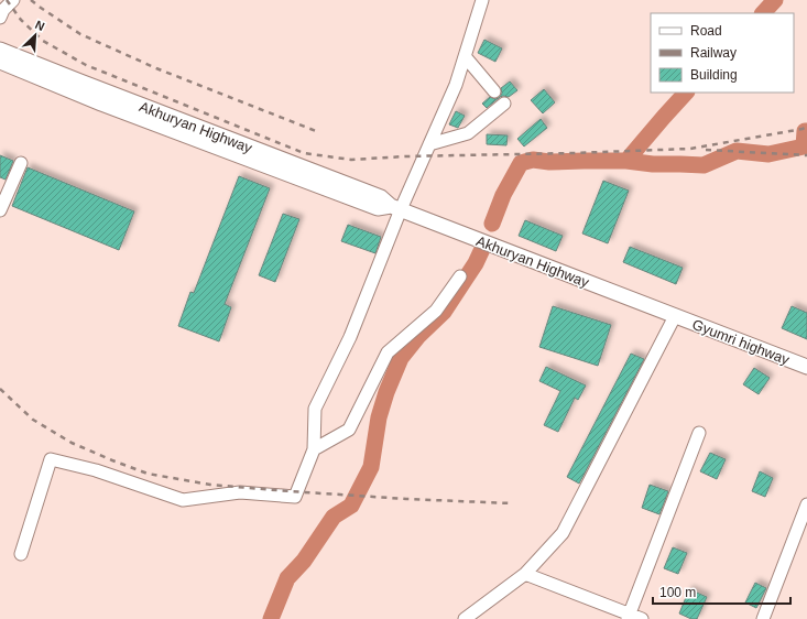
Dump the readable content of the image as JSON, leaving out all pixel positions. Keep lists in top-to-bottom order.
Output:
{
  "streets": {
    "main road": ["Akhuryan Highway", "Gyumri highway"]
  },
  "crossings": [
    ["Akhuryan Highway", "Gyumri highway"]
  ],
  "legend": ["Road", "Railway", "Building"],
  "scale_bar": "100 m",
  "north": "top right"
}
